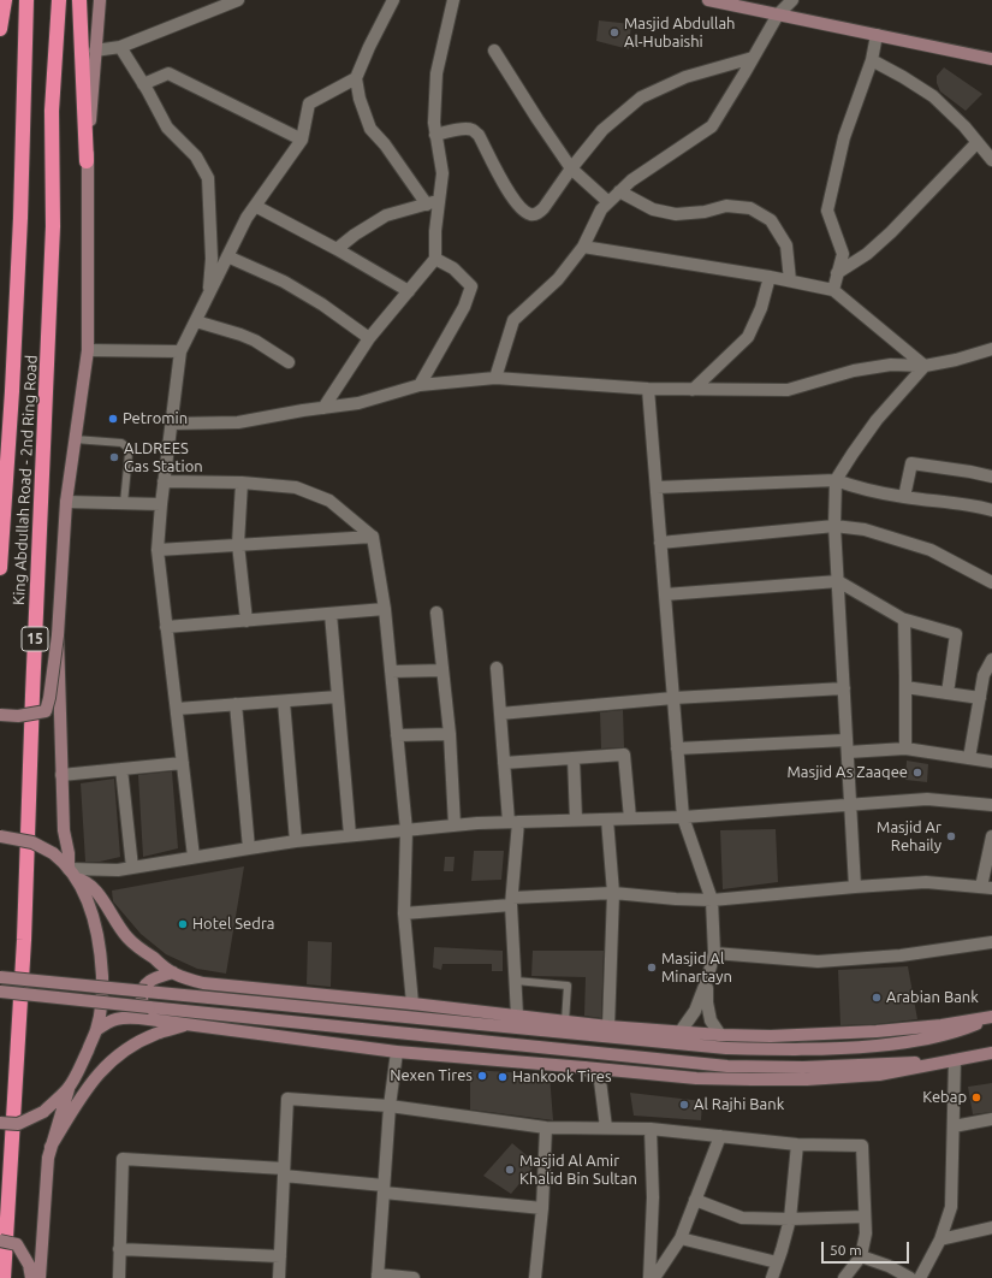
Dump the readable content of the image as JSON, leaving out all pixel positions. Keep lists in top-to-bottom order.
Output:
{
  "streets": {
    "highway": ["King Abdullah Road - 2nd Ring Road", "15"]
  },
  "places": [
    "Masjid Abdullah Al-Hubaishi",
    "Petromin",
    "ALDREES Gas Station",
    "Masjid As Zaaqee",
    "Masjid Ar Rehaily",
    "Hotel Sedra",
    "Masjid Al Minartayn",
    "Arabian Bank",
    "Nexen Tires",
    "Hankook Tires",
    "Kebap",
    "Al Rajhi Bank",
    "Masjid Al Amir Khalid Bin Sultan"
  ],
  "scale_bar": "50 m"
}
